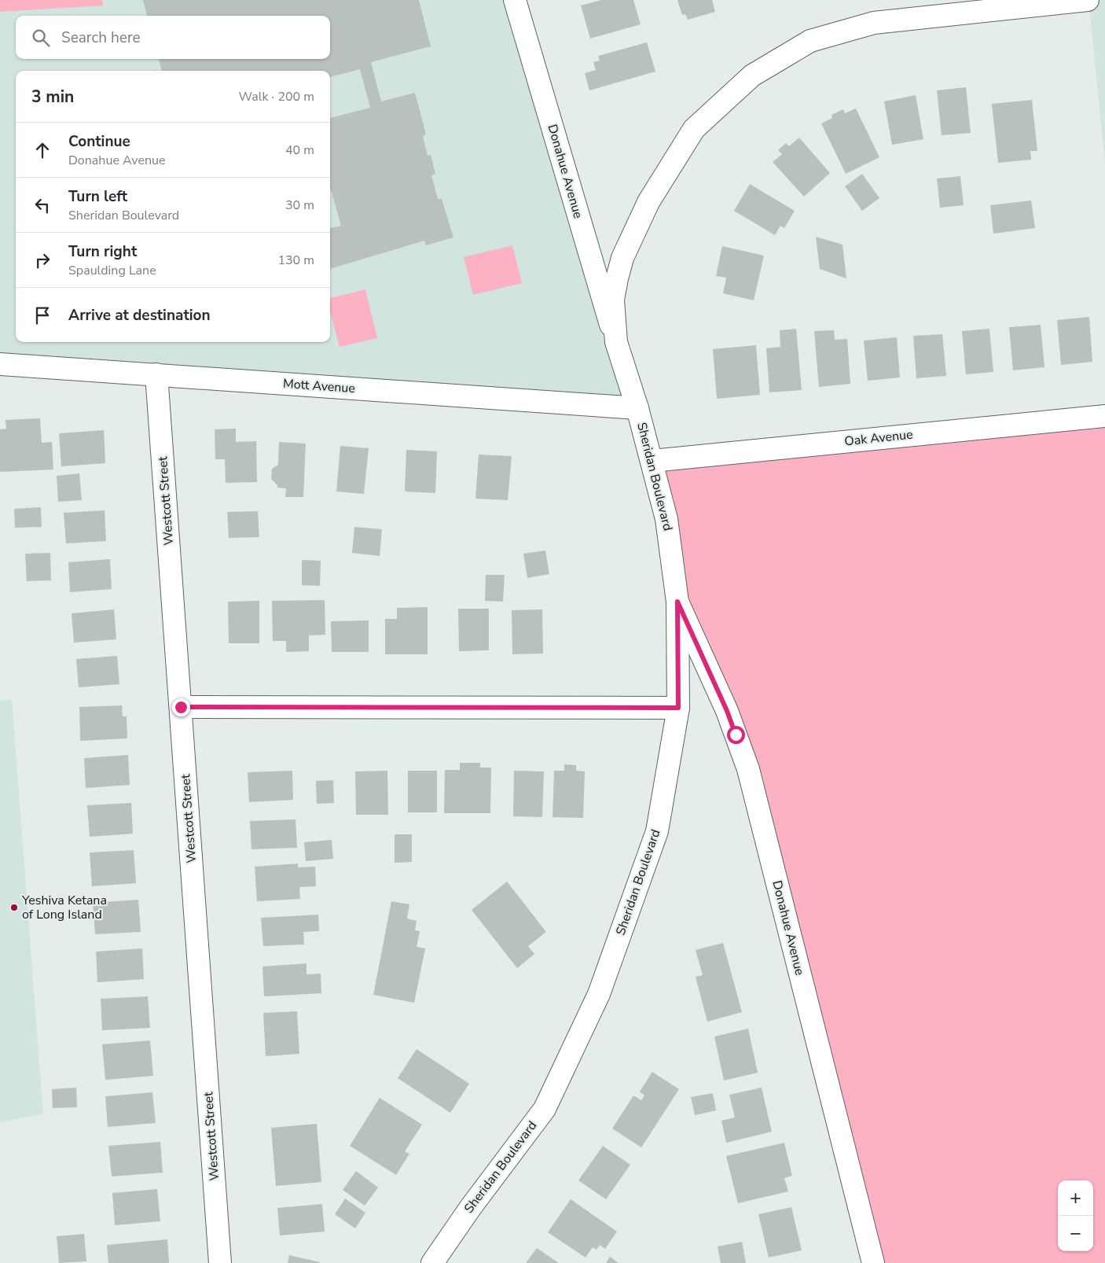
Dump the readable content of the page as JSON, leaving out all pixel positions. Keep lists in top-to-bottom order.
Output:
{
  "streets": {
    "street": [
      "Donahue Avenue",
      "Mott Avenue",
      "Oak Avenue",
      "Sheridan Boulevard",
      "Westcott Street"
    ]
  },
  "crossings": [
    ["Donahue Avenue", "Sheridan Boulevard"],
    ["Mott Avenue", "Sheridan Boulevard"],
    ["Mott Avenue", "Westcott Street"],
    ["Oak Avenue", "Sheridan Boulevard"]
  ],
  "places": ["Yeshiva Ketana of Long Island"],
  "page": {
    "search": "Search here",
    "heading": ["3 min", "Walk · 200 m"],
    "list": [
      ["Continue", "Donahue Avenue", "40 m"],
      ["Turn left", "Sheridan Boulevard", "30 m"],
      ["Turn right", "Spaulding Lane", "130 m"],
      "Arrive at destination"
    ],
    "map_buttons": ["+", "−"]
  }
}
